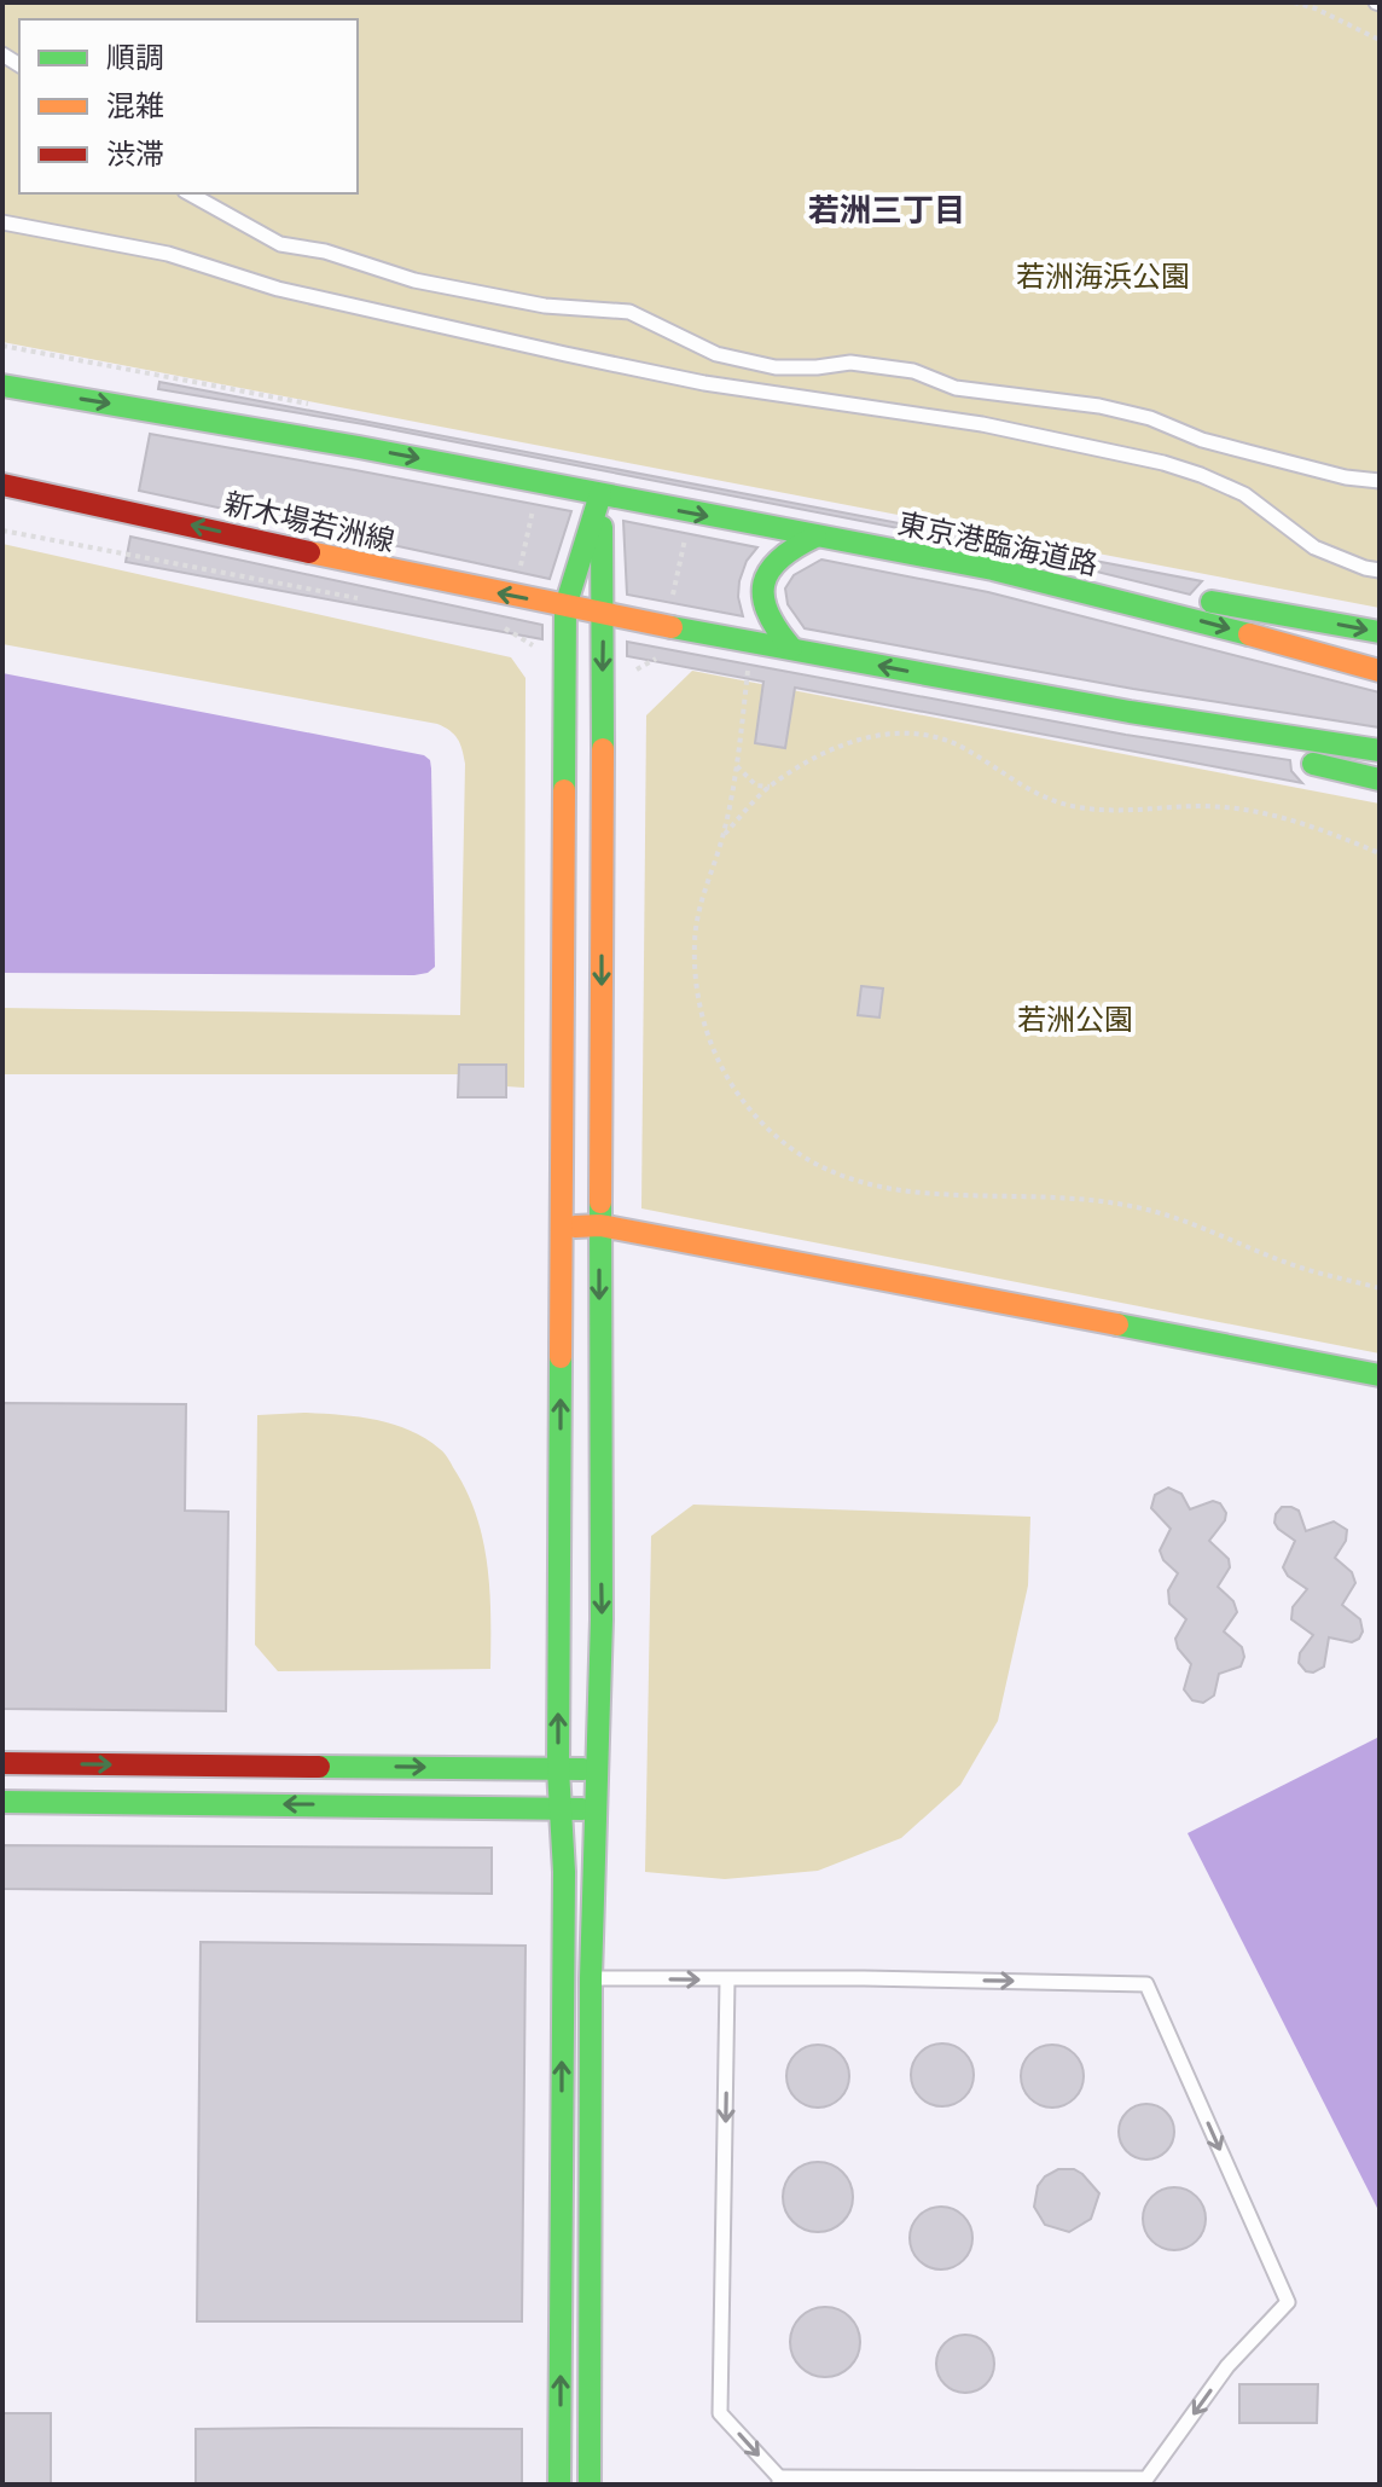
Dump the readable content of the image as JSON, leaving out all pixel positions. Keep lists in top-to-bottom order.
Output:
{
  "streets": {
    "street": ["新木場若洲線", "東京港臨海道路"]
  },
  "districts": ["若洲三丁目"],
  "parks": ["若洲海浜公園", "若洲公園"],
  "legend": ["順調", "混雑", "渋滞"]
}
